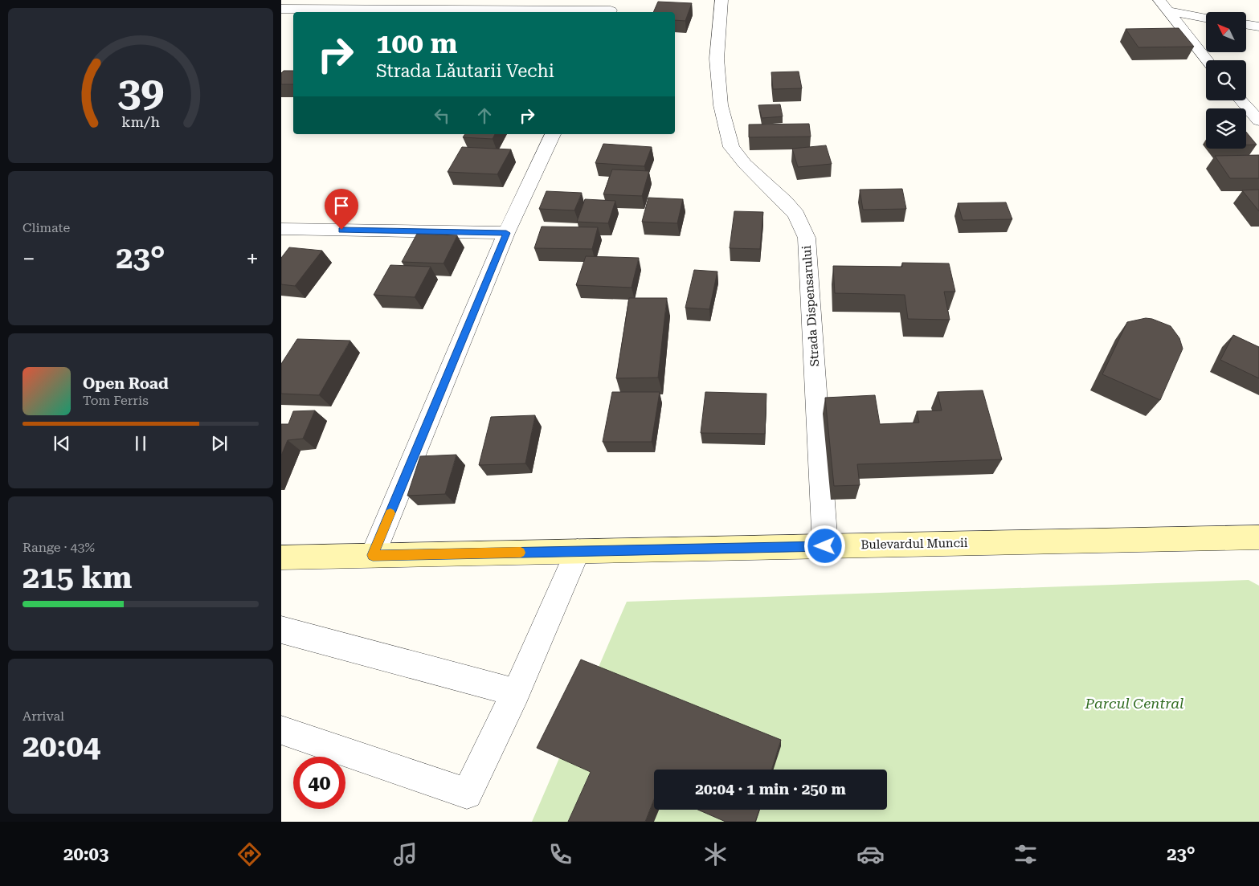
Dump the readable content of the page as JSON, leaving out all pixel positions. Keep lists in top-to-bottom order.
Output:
{
  "streets": {
    "street": ["Strada Dispensarului", "Bulevardul Muncii"]
  },
  "crossings": [
    ["Strada Dispensarului", "Bulevardul Muncii"]
  ],
  "parks": ["Parcul Central"],
  "north": "top left",
  "page": {
    "turn": ["100 m", "Strada Lăutarii Vechi"],
    "tile": [
      "Climate",
      ["Range · 43%", "215 km"],
      ["Arrival", "20:04"]
    ],
    "heat": ["−", "23°", "+"],
    "song": ["Open Road", "Tom Ferris"],
    "limit": "40",
    "trip": "20:04 · 1 min · 250 m",
    "tabs": ["20:03", "23°"],
    "gauge": ["39", "km/h"]
  }
}
